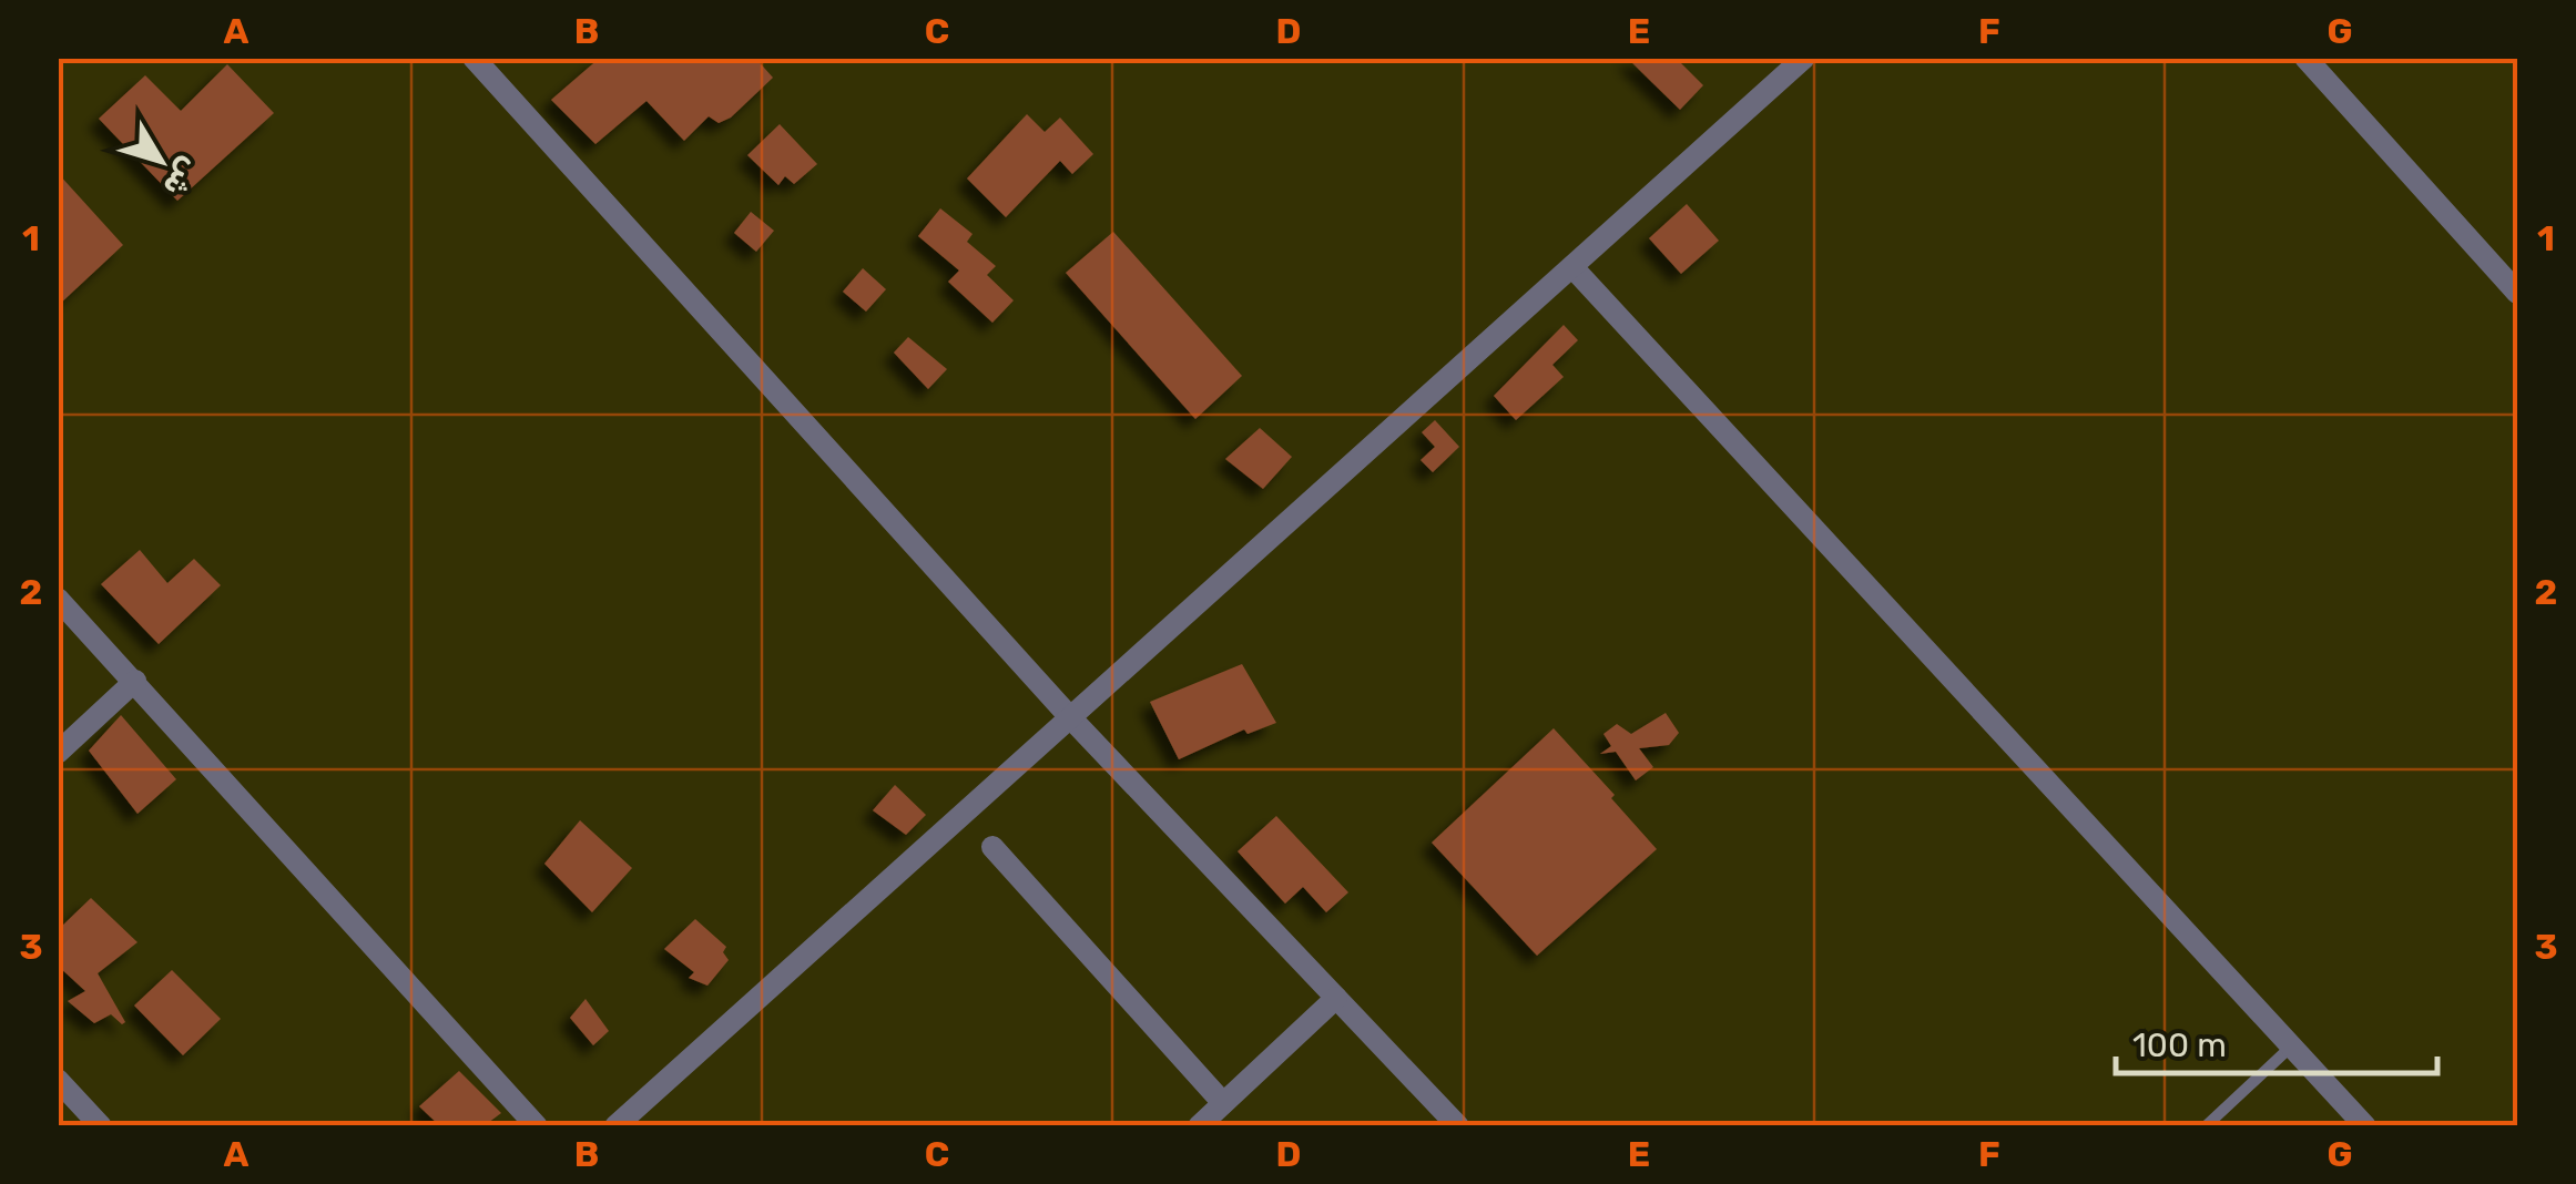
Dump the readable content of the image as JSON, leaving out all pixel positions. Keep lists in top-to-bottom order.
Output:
{
  "scale_bar": "100 m",
  "north": "bottom right",
  "grid": {
    "columns": [
      "A",
      "B",
      "C",
      "D",
      "E",
      "F",
      "G"
    ],
    "rows": ["1", "2", "3"]
  }
}
